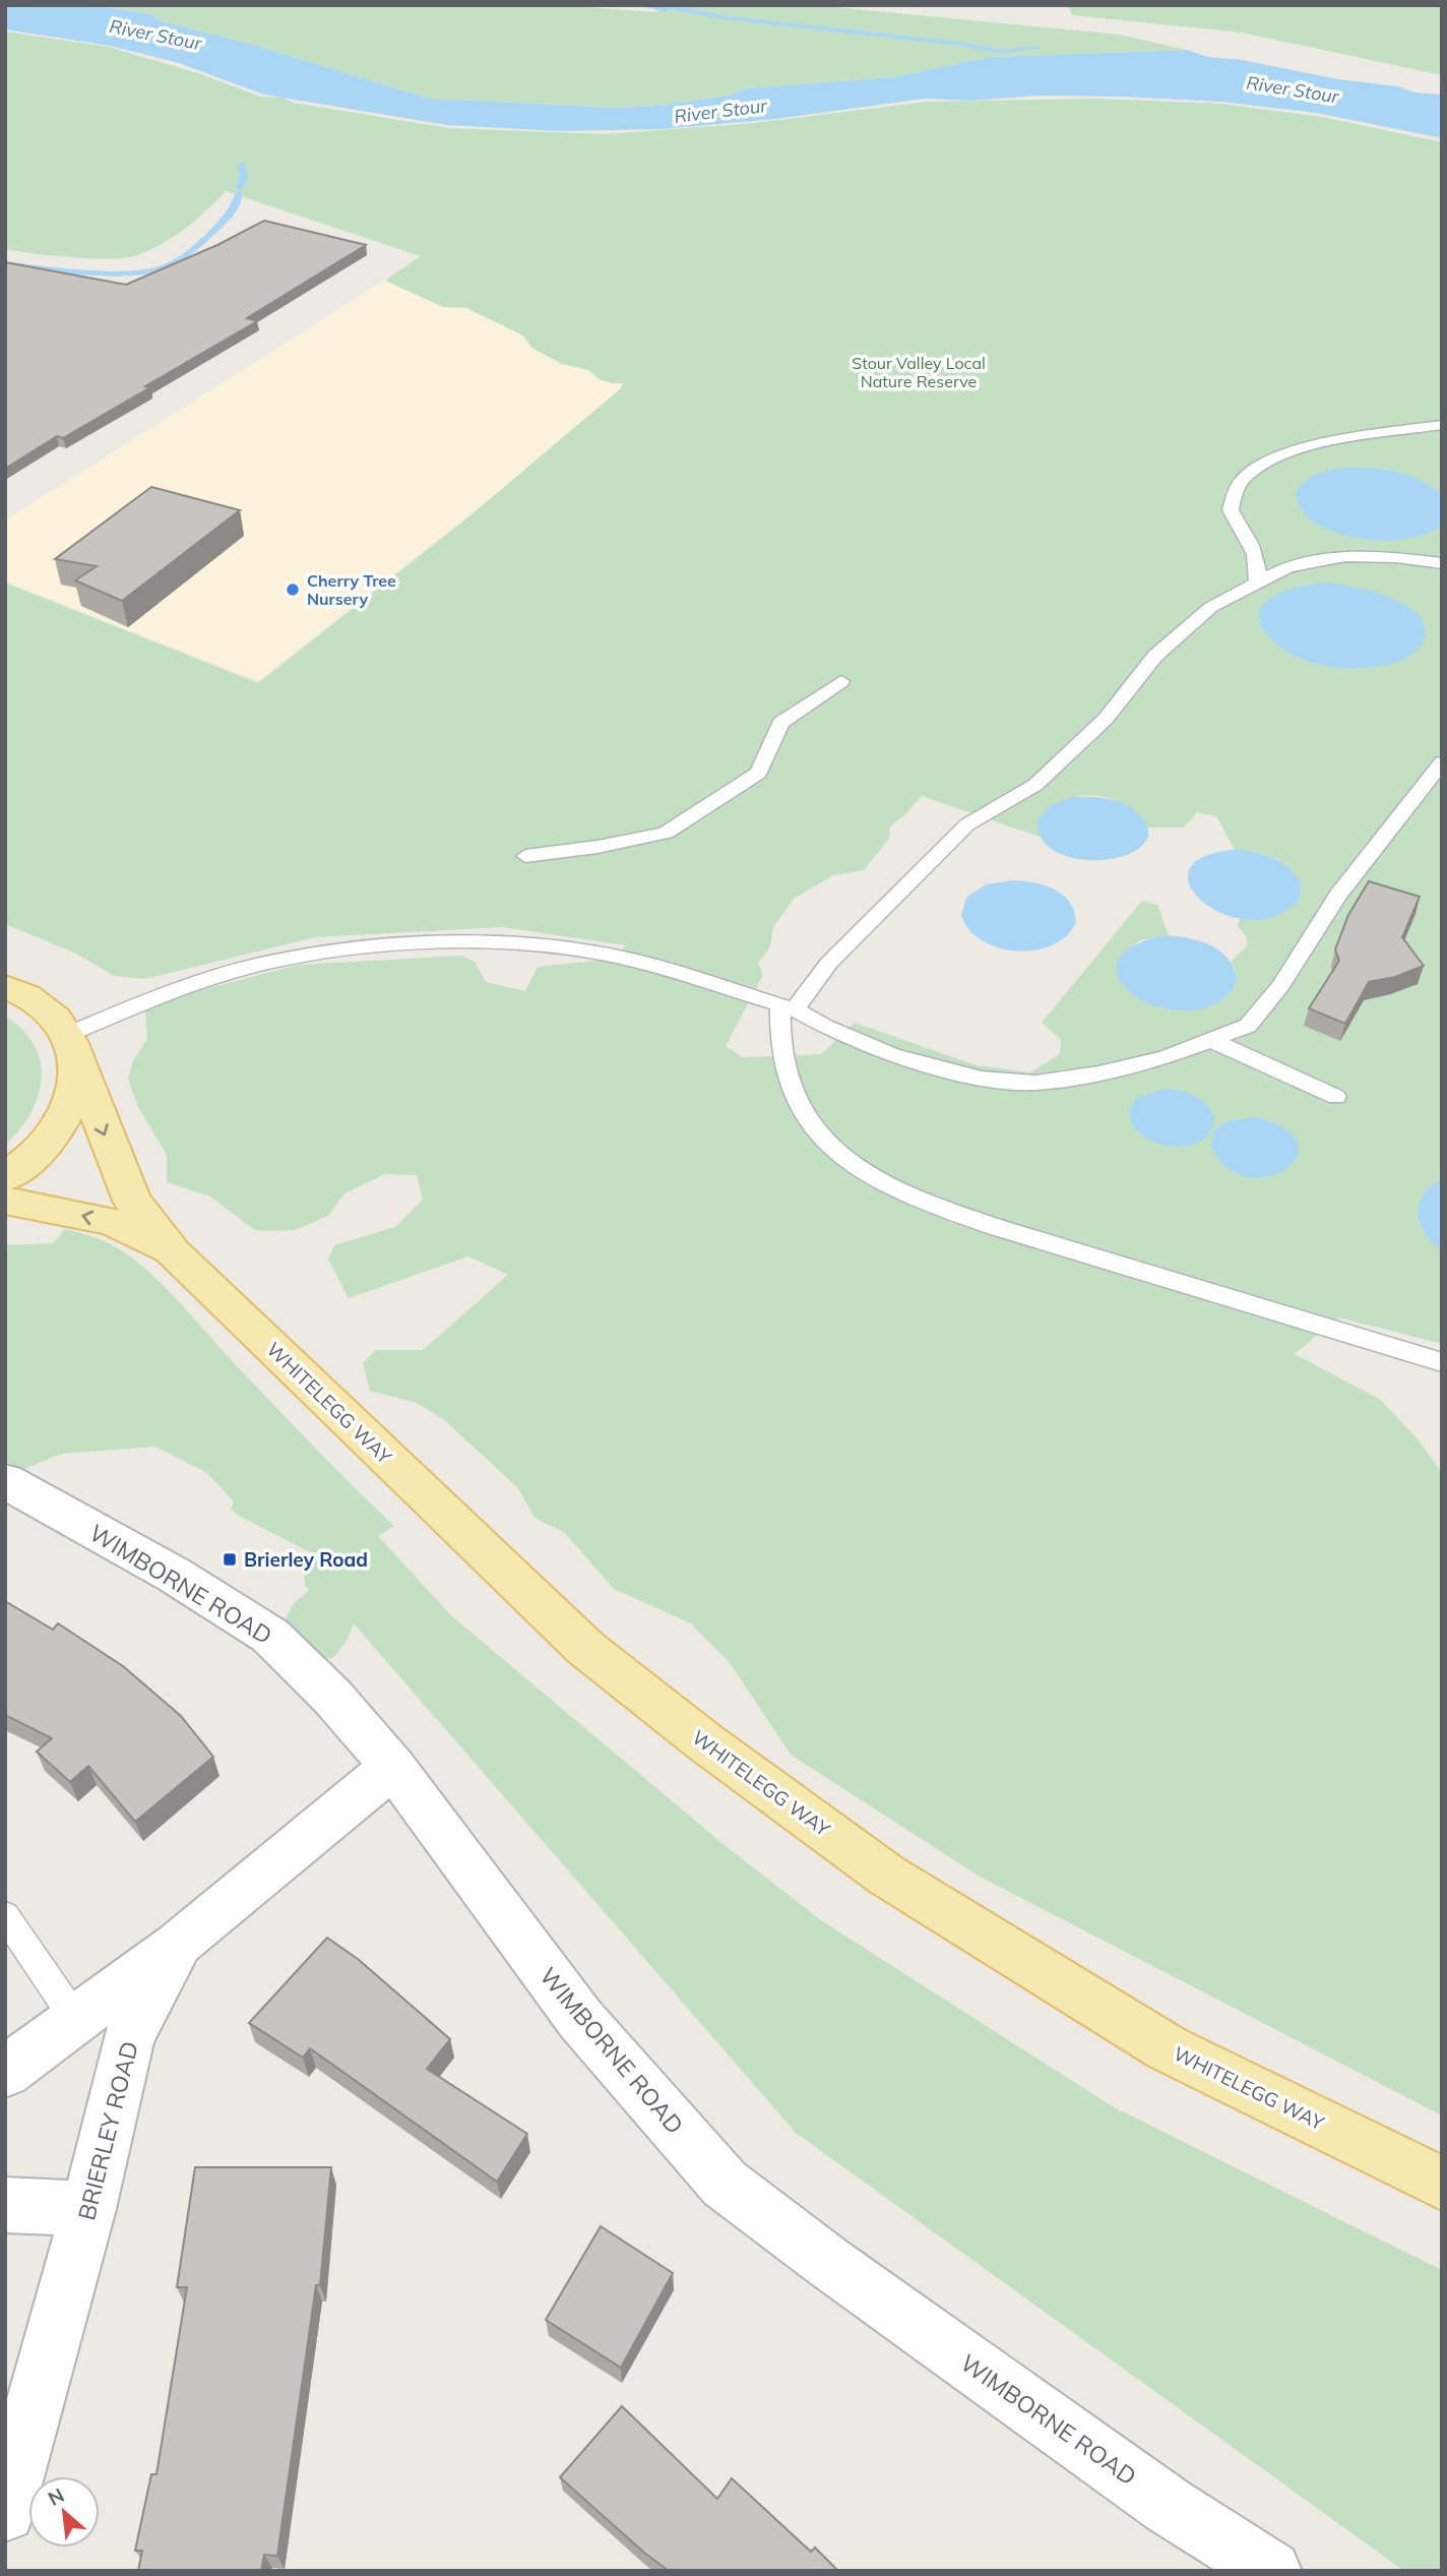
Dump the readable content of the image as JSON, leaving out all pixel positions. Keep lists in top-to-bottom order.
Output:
{
  "streets": {
    "main road": ["WHITELEGG WAY"],
    "street": ["WIMBORNE ROAD", "BRIERLEY ROAD"]
  },
  "crossings": [
    ["WIMBORNE ROAD", "BRIERLEY ROAD"]
  ],
  "water": ["River Stour"],
  "parks": ["Stour Valley Local Nature Reserve"],
  "places": {
    "other": ["Cherry Tree Nursery"],
    "transit": ["Brierley Road"]
  },
  "north": "top left"
}
